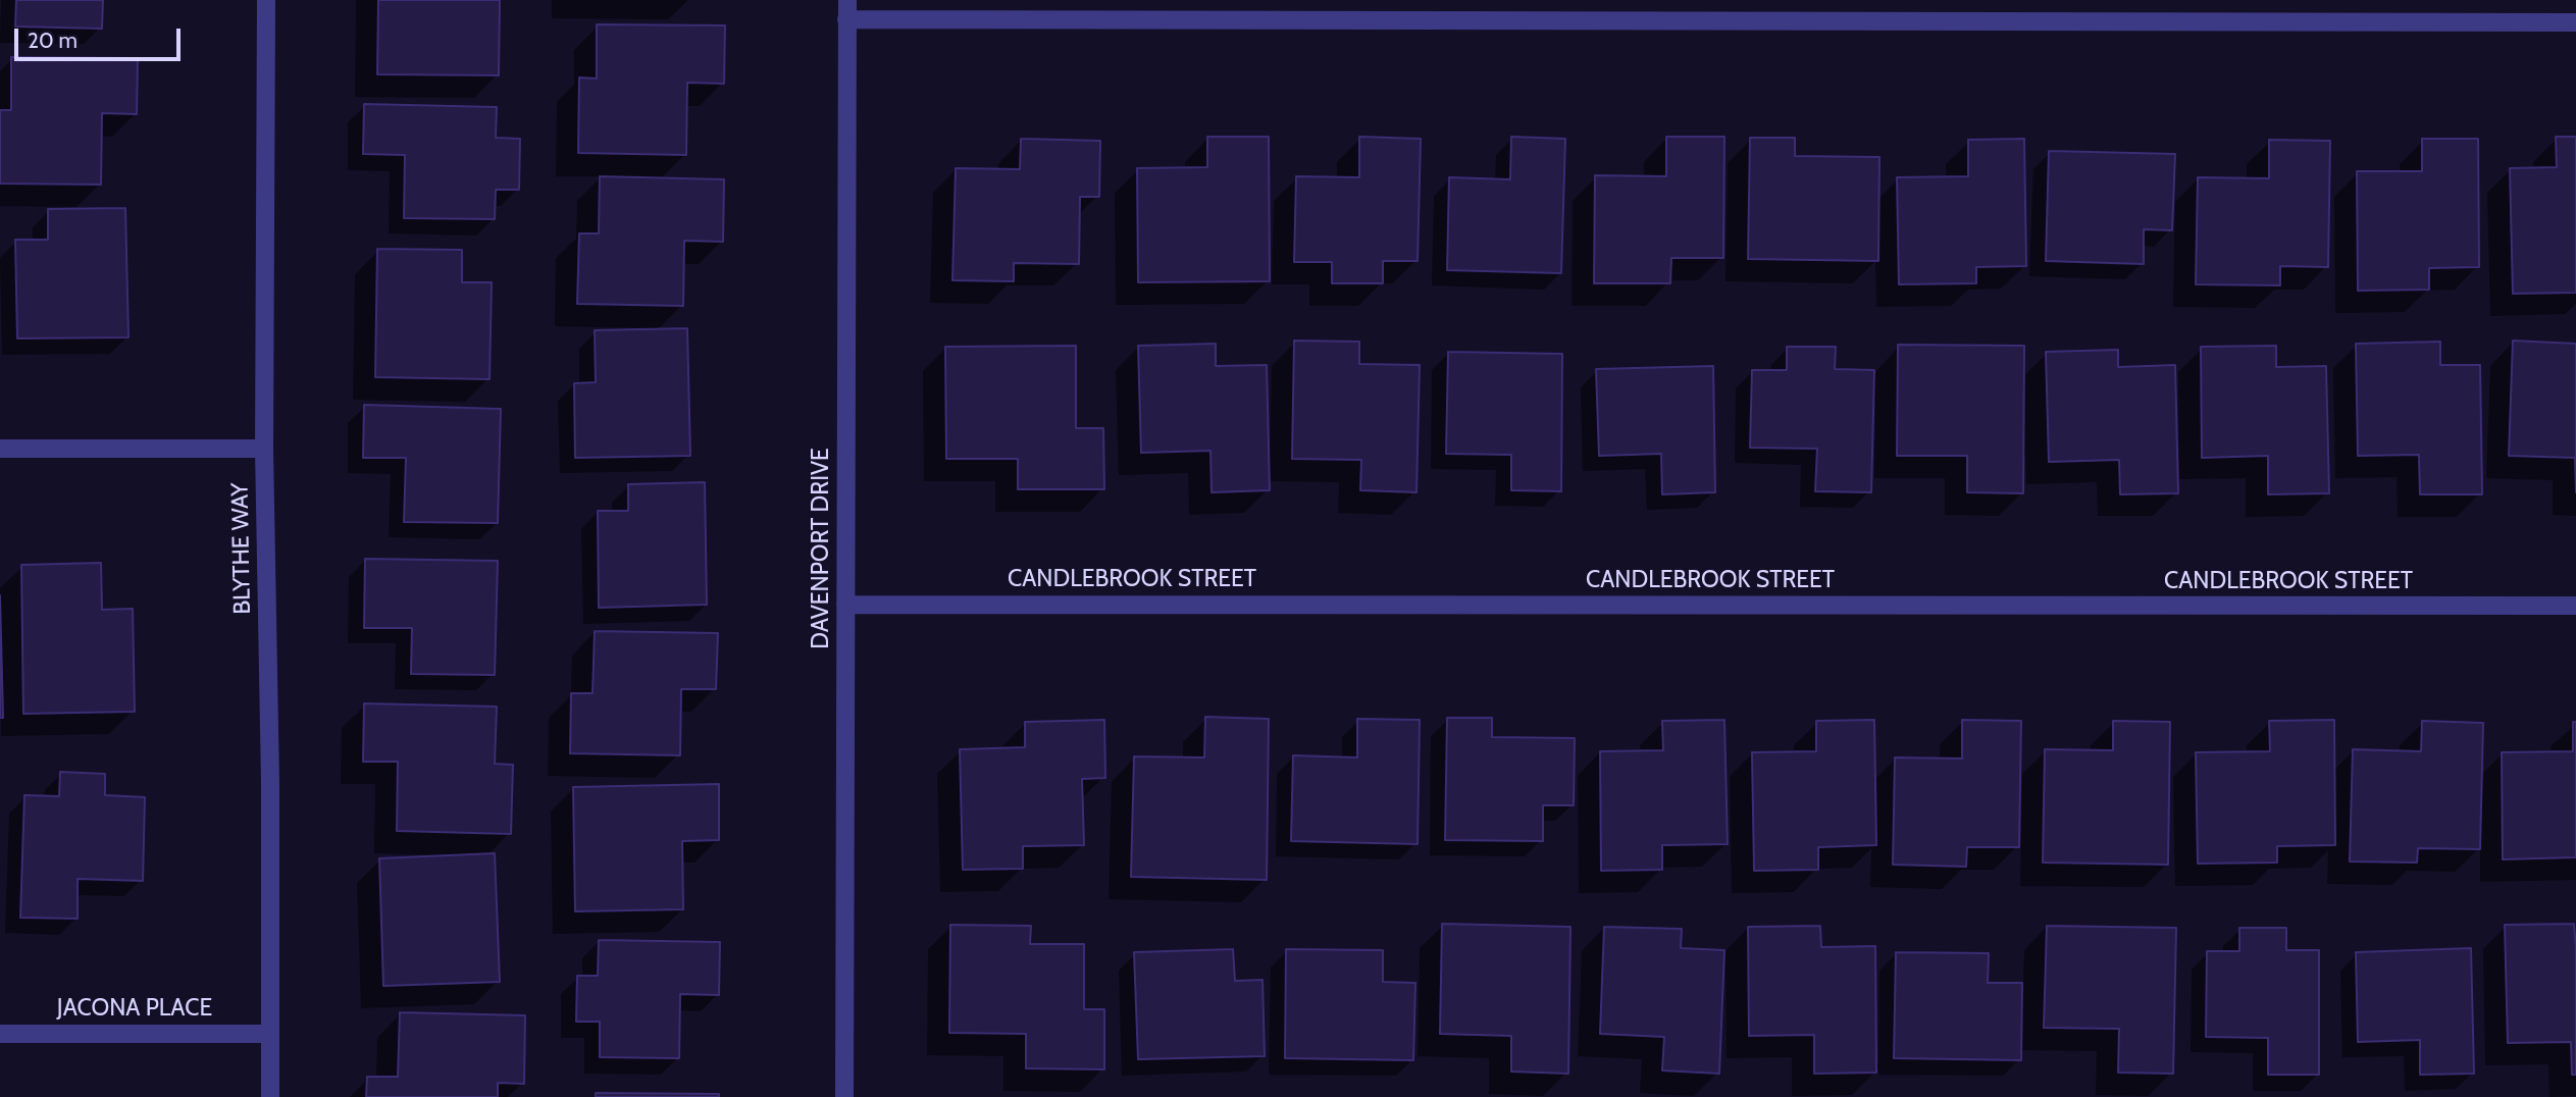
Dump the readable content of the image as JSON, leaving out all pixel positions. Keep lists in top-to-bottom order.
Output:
{
  "streets": {
    "street": [
      "BLYTHE WAY",
      "DAVENPORT DRIVE",
      "CANDLEBROOK STREET",
      "JACONA PLACE"
    ]
  },
  "crossings": [
    ["BLYTHE WAY", "JACONA PLACE"],
    ["DAVENPORT DRIVE", "CANDLEBROOK STREET"]
  ],
  "scale_bar": "20 m"
}
